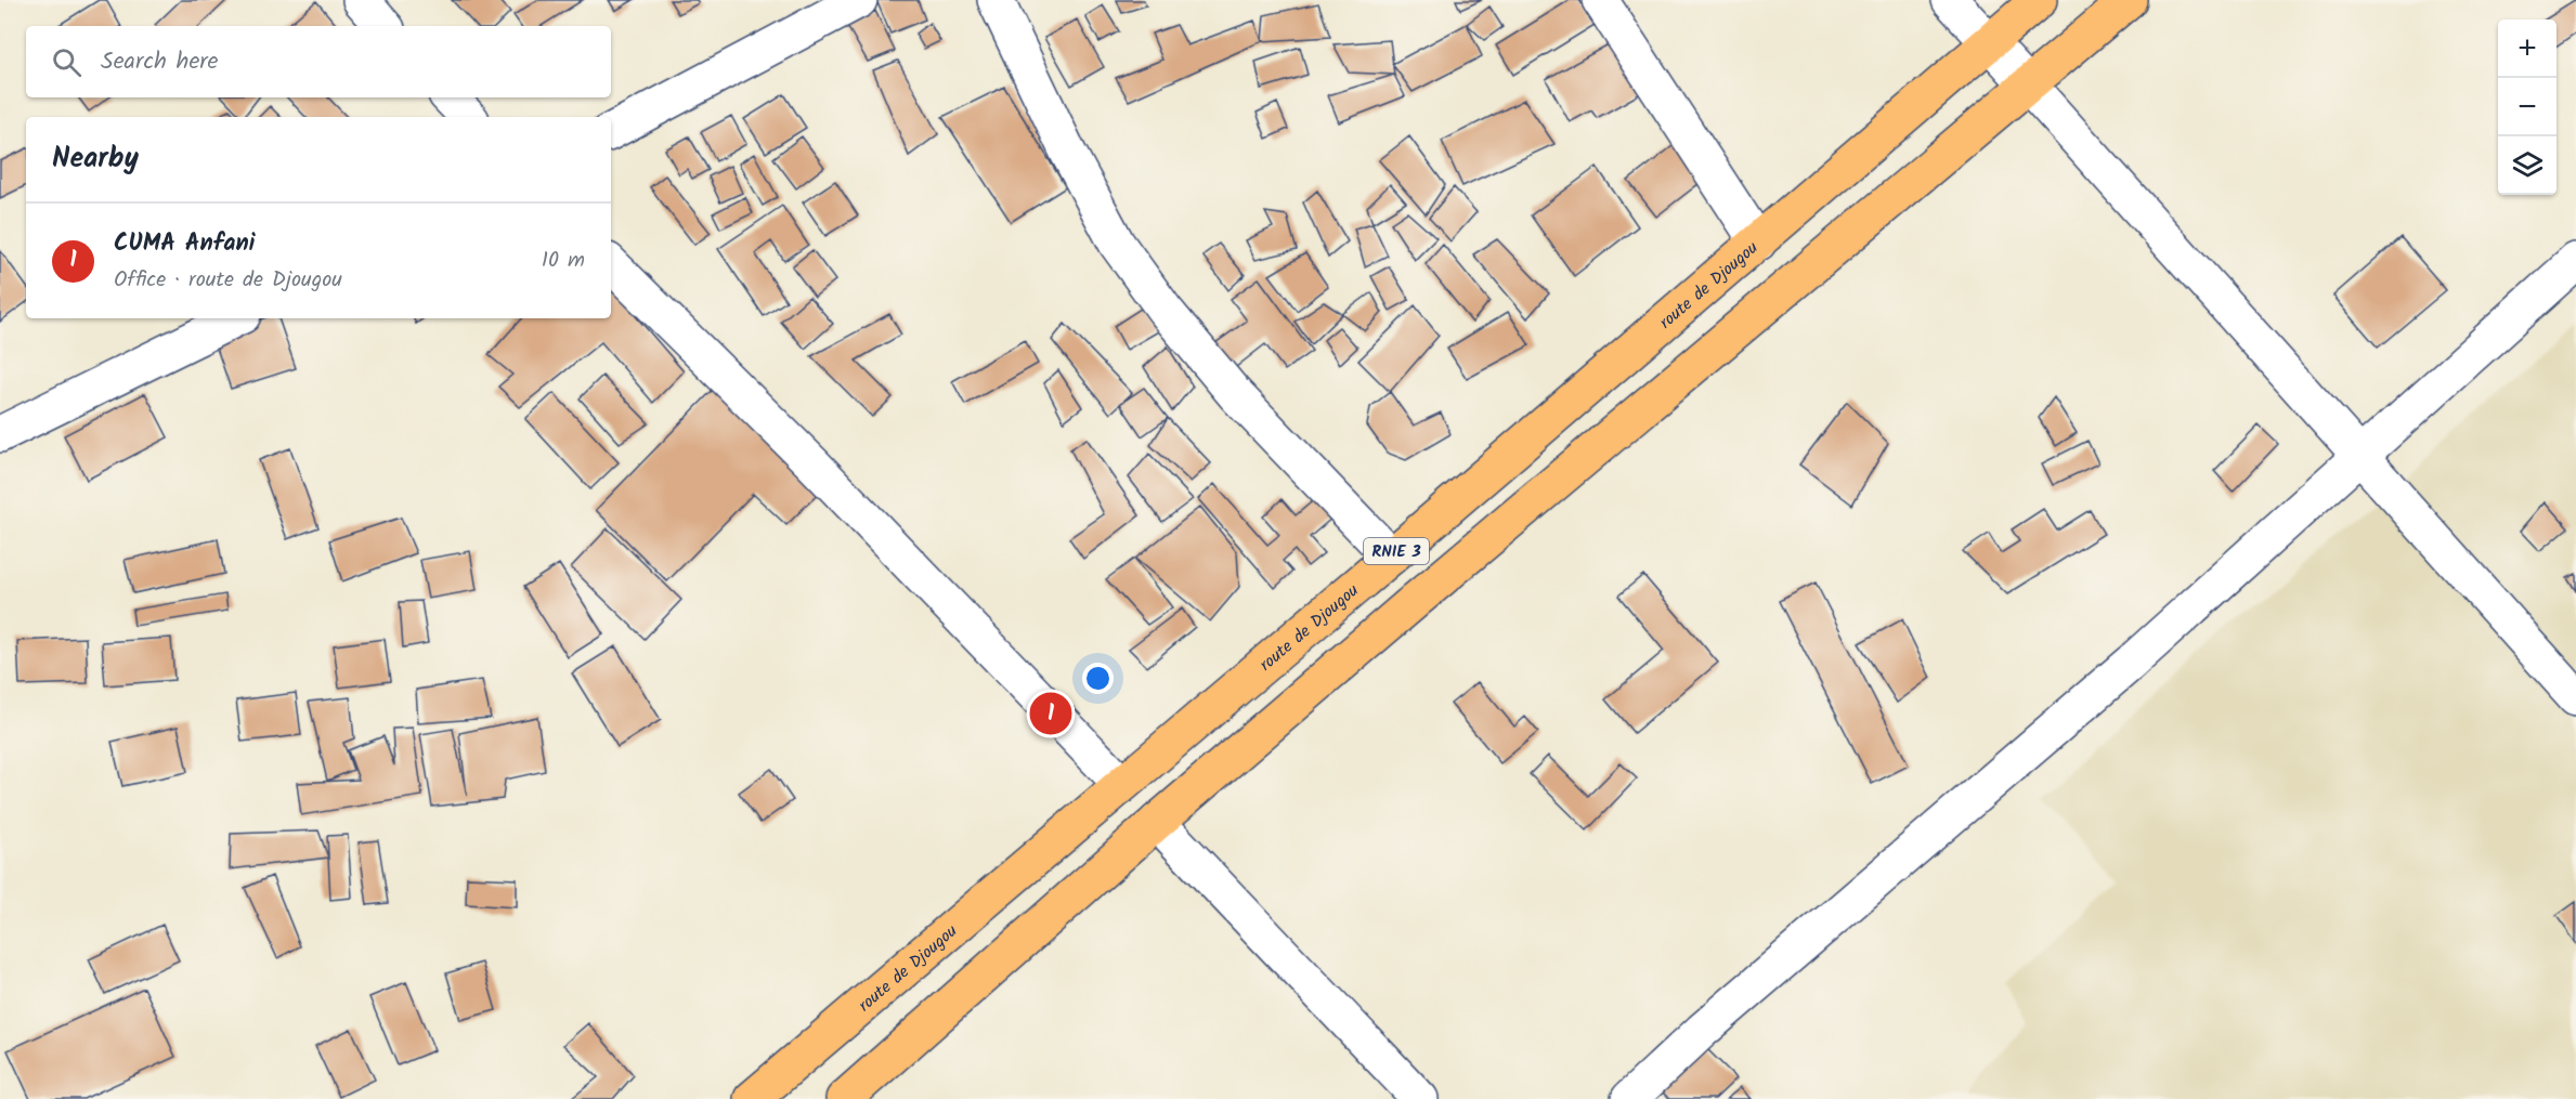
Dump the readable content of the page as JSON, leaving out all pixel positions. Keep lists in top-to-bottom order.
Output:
{
  "streets": {
    "highway": ["route de Djougou", "RNIE 3"]
  },
  "page": {
    "map_buttons": ["+", "−"],
    "search": "Search here",
    "heading": "Nearby",
    "list": [
      {
        "mark": "1",
        "name": "CUMA Anfani",
        "note": "Office · route de Djougou",
        "value": "10 m"
      }
    ],
    "pins": "1"
  }
}
